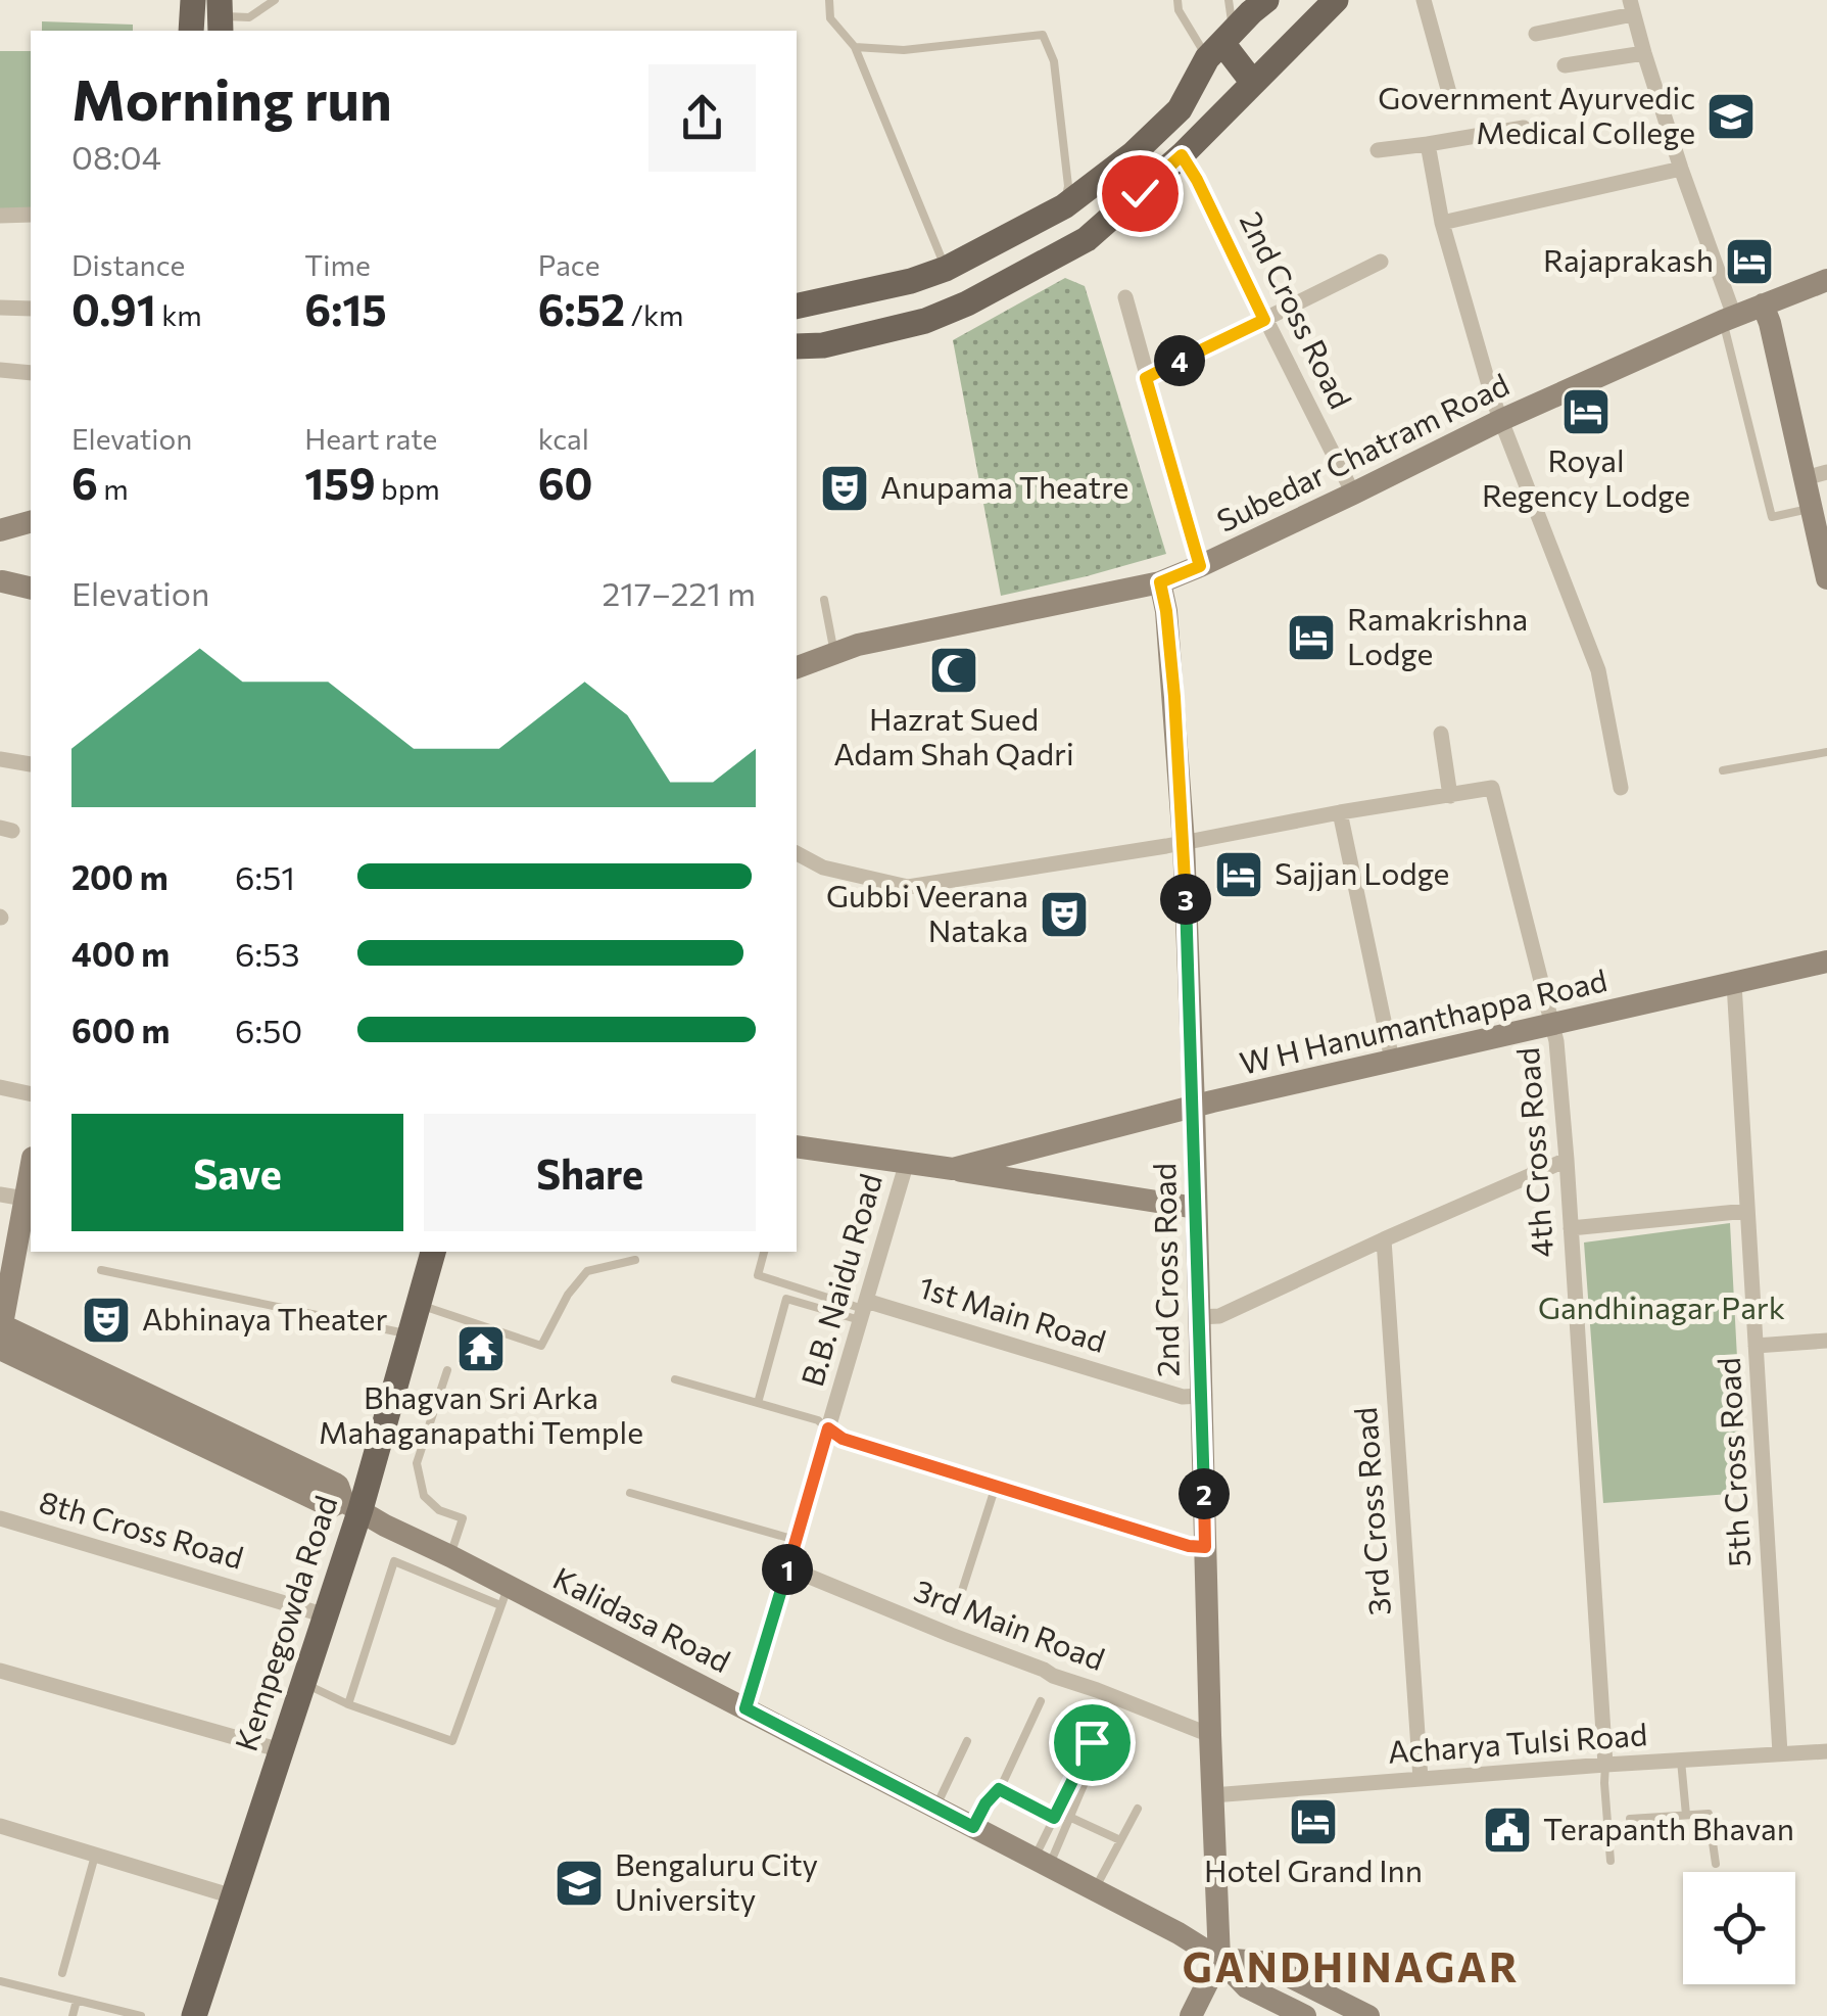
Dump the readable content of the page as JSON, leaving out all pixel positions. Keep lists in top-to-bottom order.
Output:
{
  "streets": {
    "main road": ["Kempegowda Road"],
    "street": [
      "2nd Cross Road",
      "Subedar Chatram Road",
      "W H Hanumanthappa Road",
      "4th Cross Road",
      "B.B. Naidu Road",
      "1st Main Road",
      "5th Cross Road",
      "3rd Cross Road",
      "8th Cross Road",
      "Kalidasa Road",
      "3rd Main Road",
      "Acharya Tulsi Road"
    ]
  },
  "crossings": [
    ["2nd Cross Road", "Subedar Chatram Road"],
    ["2nd Cross Road", "W H Hanumanthappa Road"],
    ["2nd Cross Road", "1st Main Road"],
    ["2nd Cross Road", "Kalidasa Road"],
    ["2nd Cross Road", "3rd Main Road"],
    ["2nd Cross Road", "Acharya Tulsi Road"],
    ["W H Hanumanthappa Road", "4th Cross Road"],
    ["W H Hanumanthappa Road", "B.B. Naidu Road"],
    ["W H Hanumanthappa Road", "5th Cross Road"],
    ["4th Cross Road", "Acharya Tulsi Road"],
    ["B.B. Naidu Road", "1st Main Road"],
    ["B.B. Naidu Road", "Kalidasa Road"],
    ["B.B. Naidu Road", "3rd Main Road"],
    ["5th Cross Road", "Acharya Tulsi Road"],
    ["3rd Cross Road", "Acharya Tulsi Road"],
    ["8th Cross Road", "Kempegowda Road"],
    ["Kalidasa Road", "Kempegowda Road"]
  ],
  "districts": ["GANDHINAGAR"],
  "parks": ["Gandhinagar Park"],
  "places": {
    "school or university": ["Government Ayurvedic Medical College", "Bengaluru City University"],
    "hotel": [
      "Rajaprakash",
      "Royal Regency Lodge",
      "Ramakrishna Lodge",
      "Sajjan Lodge",
      "Hotel Grand Inn"
    ],
    "theatre": ["Anupama Theatre", "Gubbi Veerana Nataka", "Abhinaya Theater"],
    "mosque": ["Hazrat Sued Adam Shah Qadri"],
    "temple": ["Bhagvan Sri Arka Mahaganapathi Temple"],
    "public building": ["Terapanth Bhavan"]
  },
  "page": {
    "heading": ["Morning run", "08:04"],
    "stats": [
      ["Distance", "0.91 km"],
      ["Time", "6:15"],
      ["Pace", "6:52 /km"],
      ["Elevation", "6 m"],
      ["Heart rate", "159 bpm"],
      ["kcal", "60"]
    ],
    "pins": [
      "4",
      "3",
      "2",
      "1"
    ],
    "chart": ["Elevation", "217–221 m"],
    "list": [
      {
        "name": "200 m",
        "note": "6:51"
      },
      {
        "name": "400 m",
        "note": "6:53"
      },
      {
        "name": "600 m",
        "note": "6:50"
      }
    ],
    "buttons": ["Save", "Share"]
  }
}
